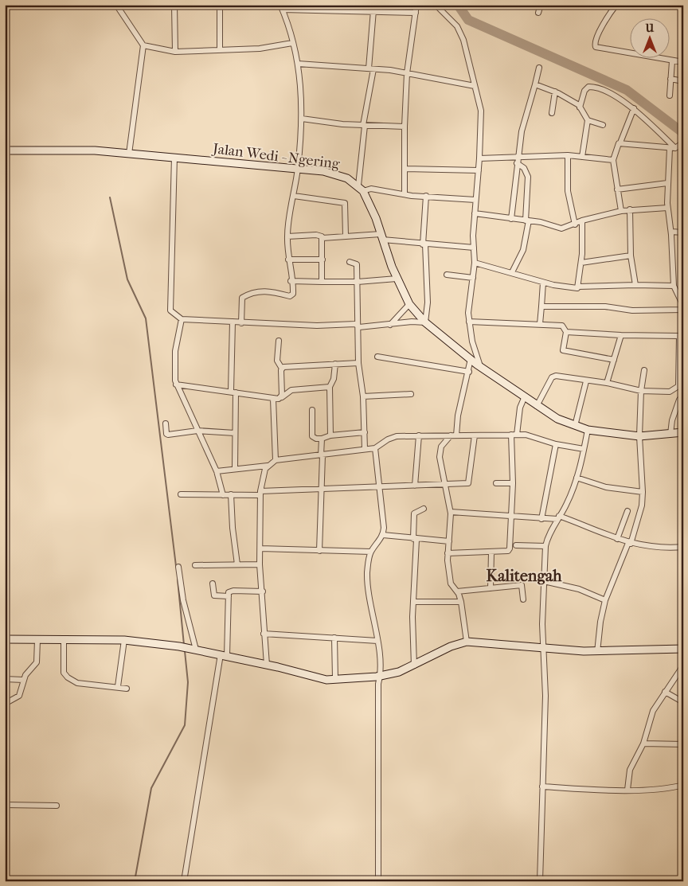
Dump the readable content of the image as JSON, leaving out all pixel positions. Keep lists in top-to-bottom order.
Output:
{
  "streets": {
    "main road": ["Jalan Wedi - Ngering"]
  },
  "districts": ["Kalitengah"],
  "north": "top"
}
